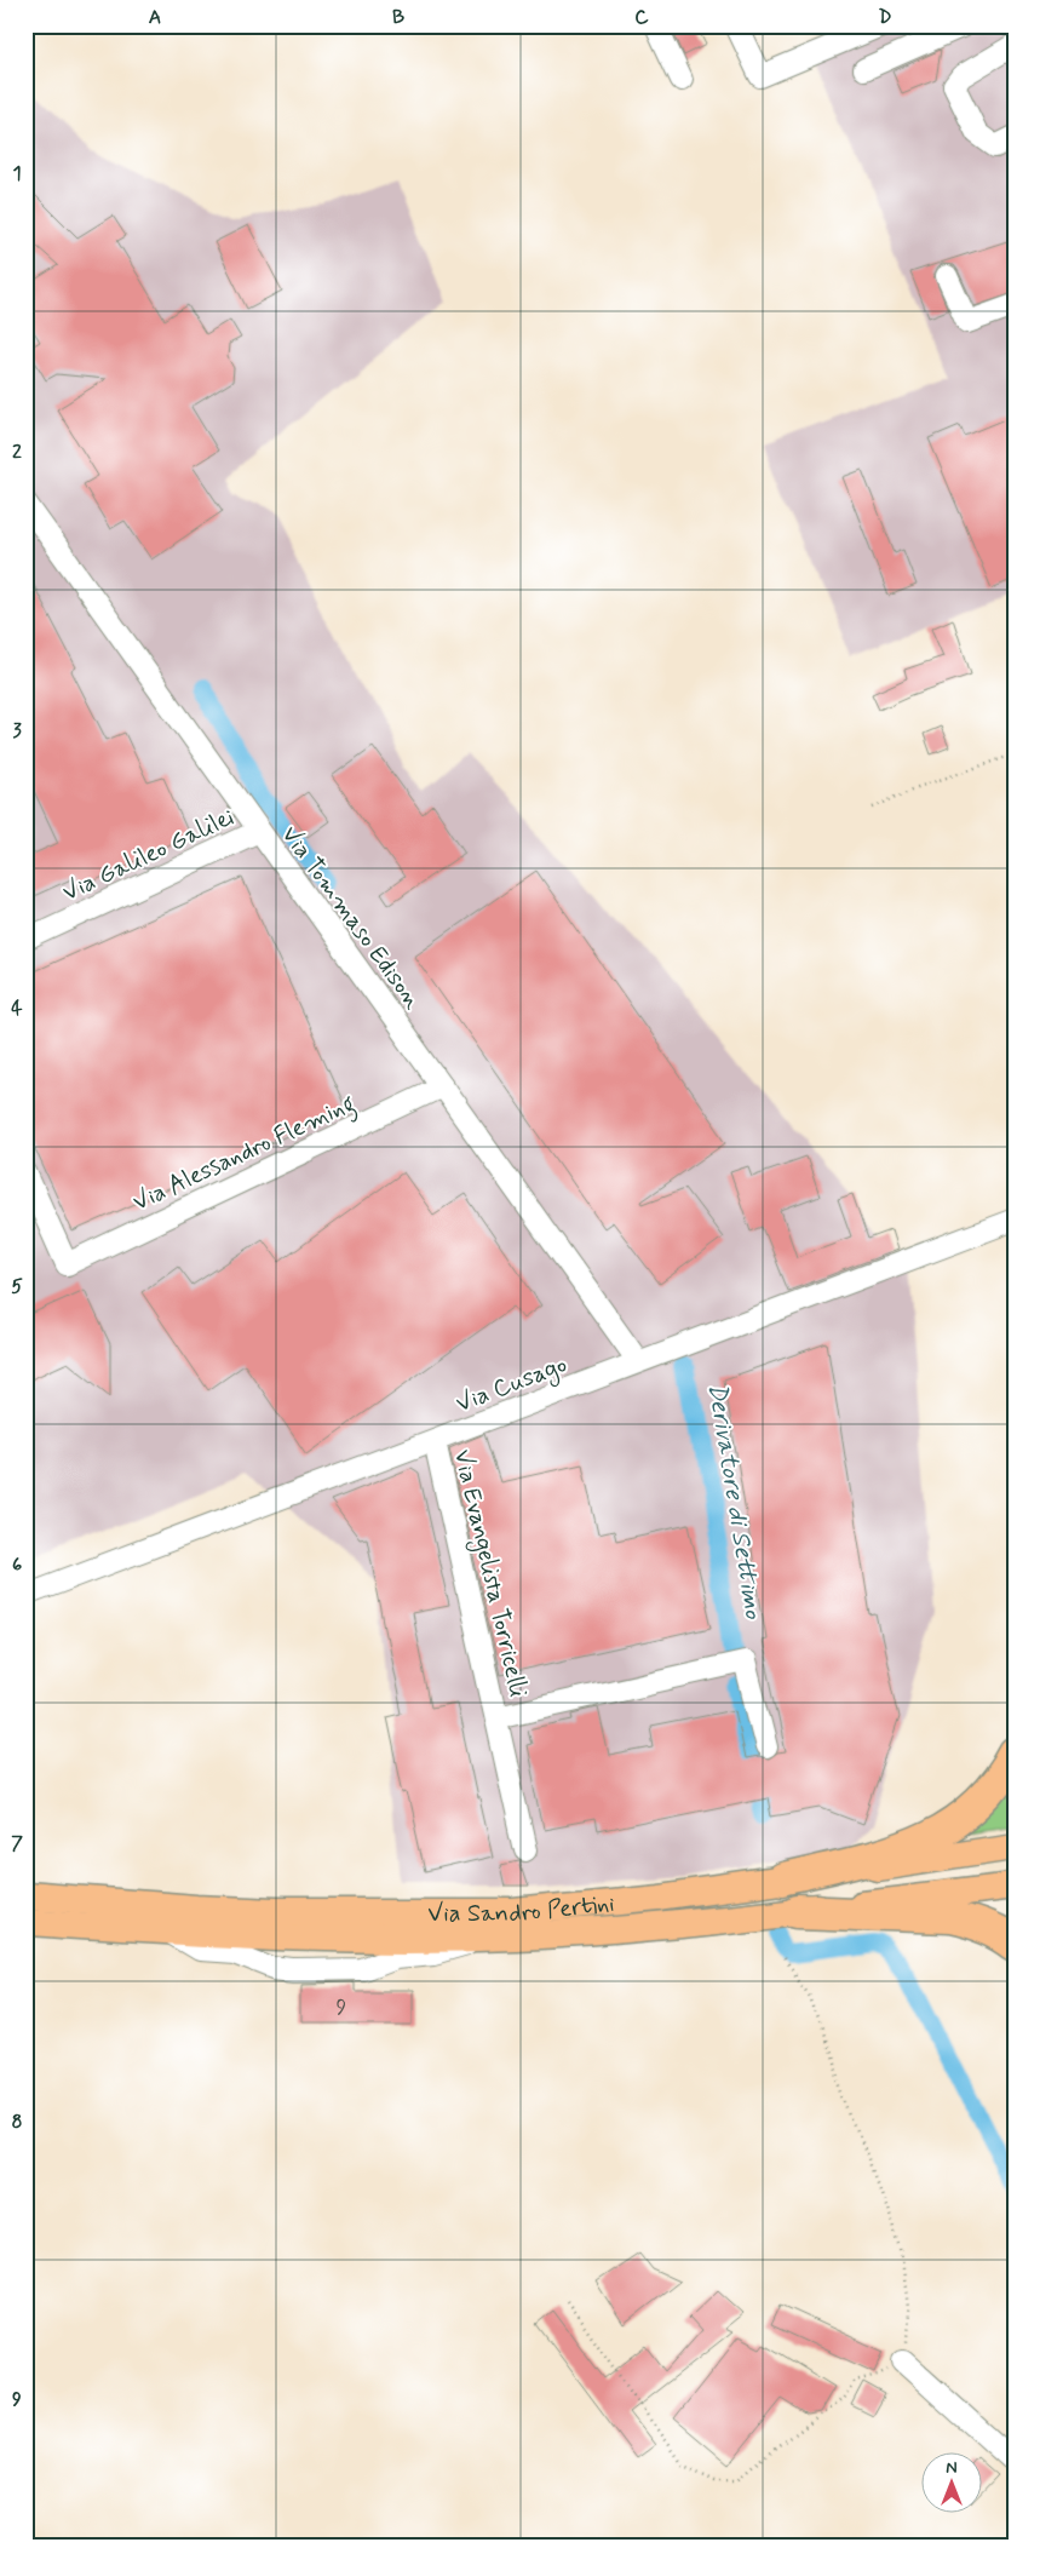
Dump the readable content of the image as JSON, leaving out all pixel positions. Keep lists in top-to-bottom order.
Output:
{
  "streets": {
    "main road": ["Via Sandro Pertini"],
    "street": [
      "Via Galileo Galilei",
      "Via Tommaso Edison",
      "Via Alessandro Fleming",
      "Via Cusago",
      "Via Evangelista Torricelli"
    ]
  },
  "crossings": [
    ["Via Galileo Galilei", "Via Tommaso Edison"],
    ["Via Tommaso Edison", "Via Alessandro Fleming"],
    ["Via Tommaso Edison", "Via Cusago"],
    ["Via Cusago", "Via Evangelista Torricelli"]
  ],
  "water": ["Derivatore di Settimo"],
  "house_numbers": ["9"],
  "north": "top",
  "grid": {
    "columns": [
      "A",
      "B",
      "C",
      "D"
    ],
    "rows": [
      "1",
      "2",
      "3",
      "4",
      "5",
      "6",
      "7",
      "8",
      "9"
    ]
  }
}
